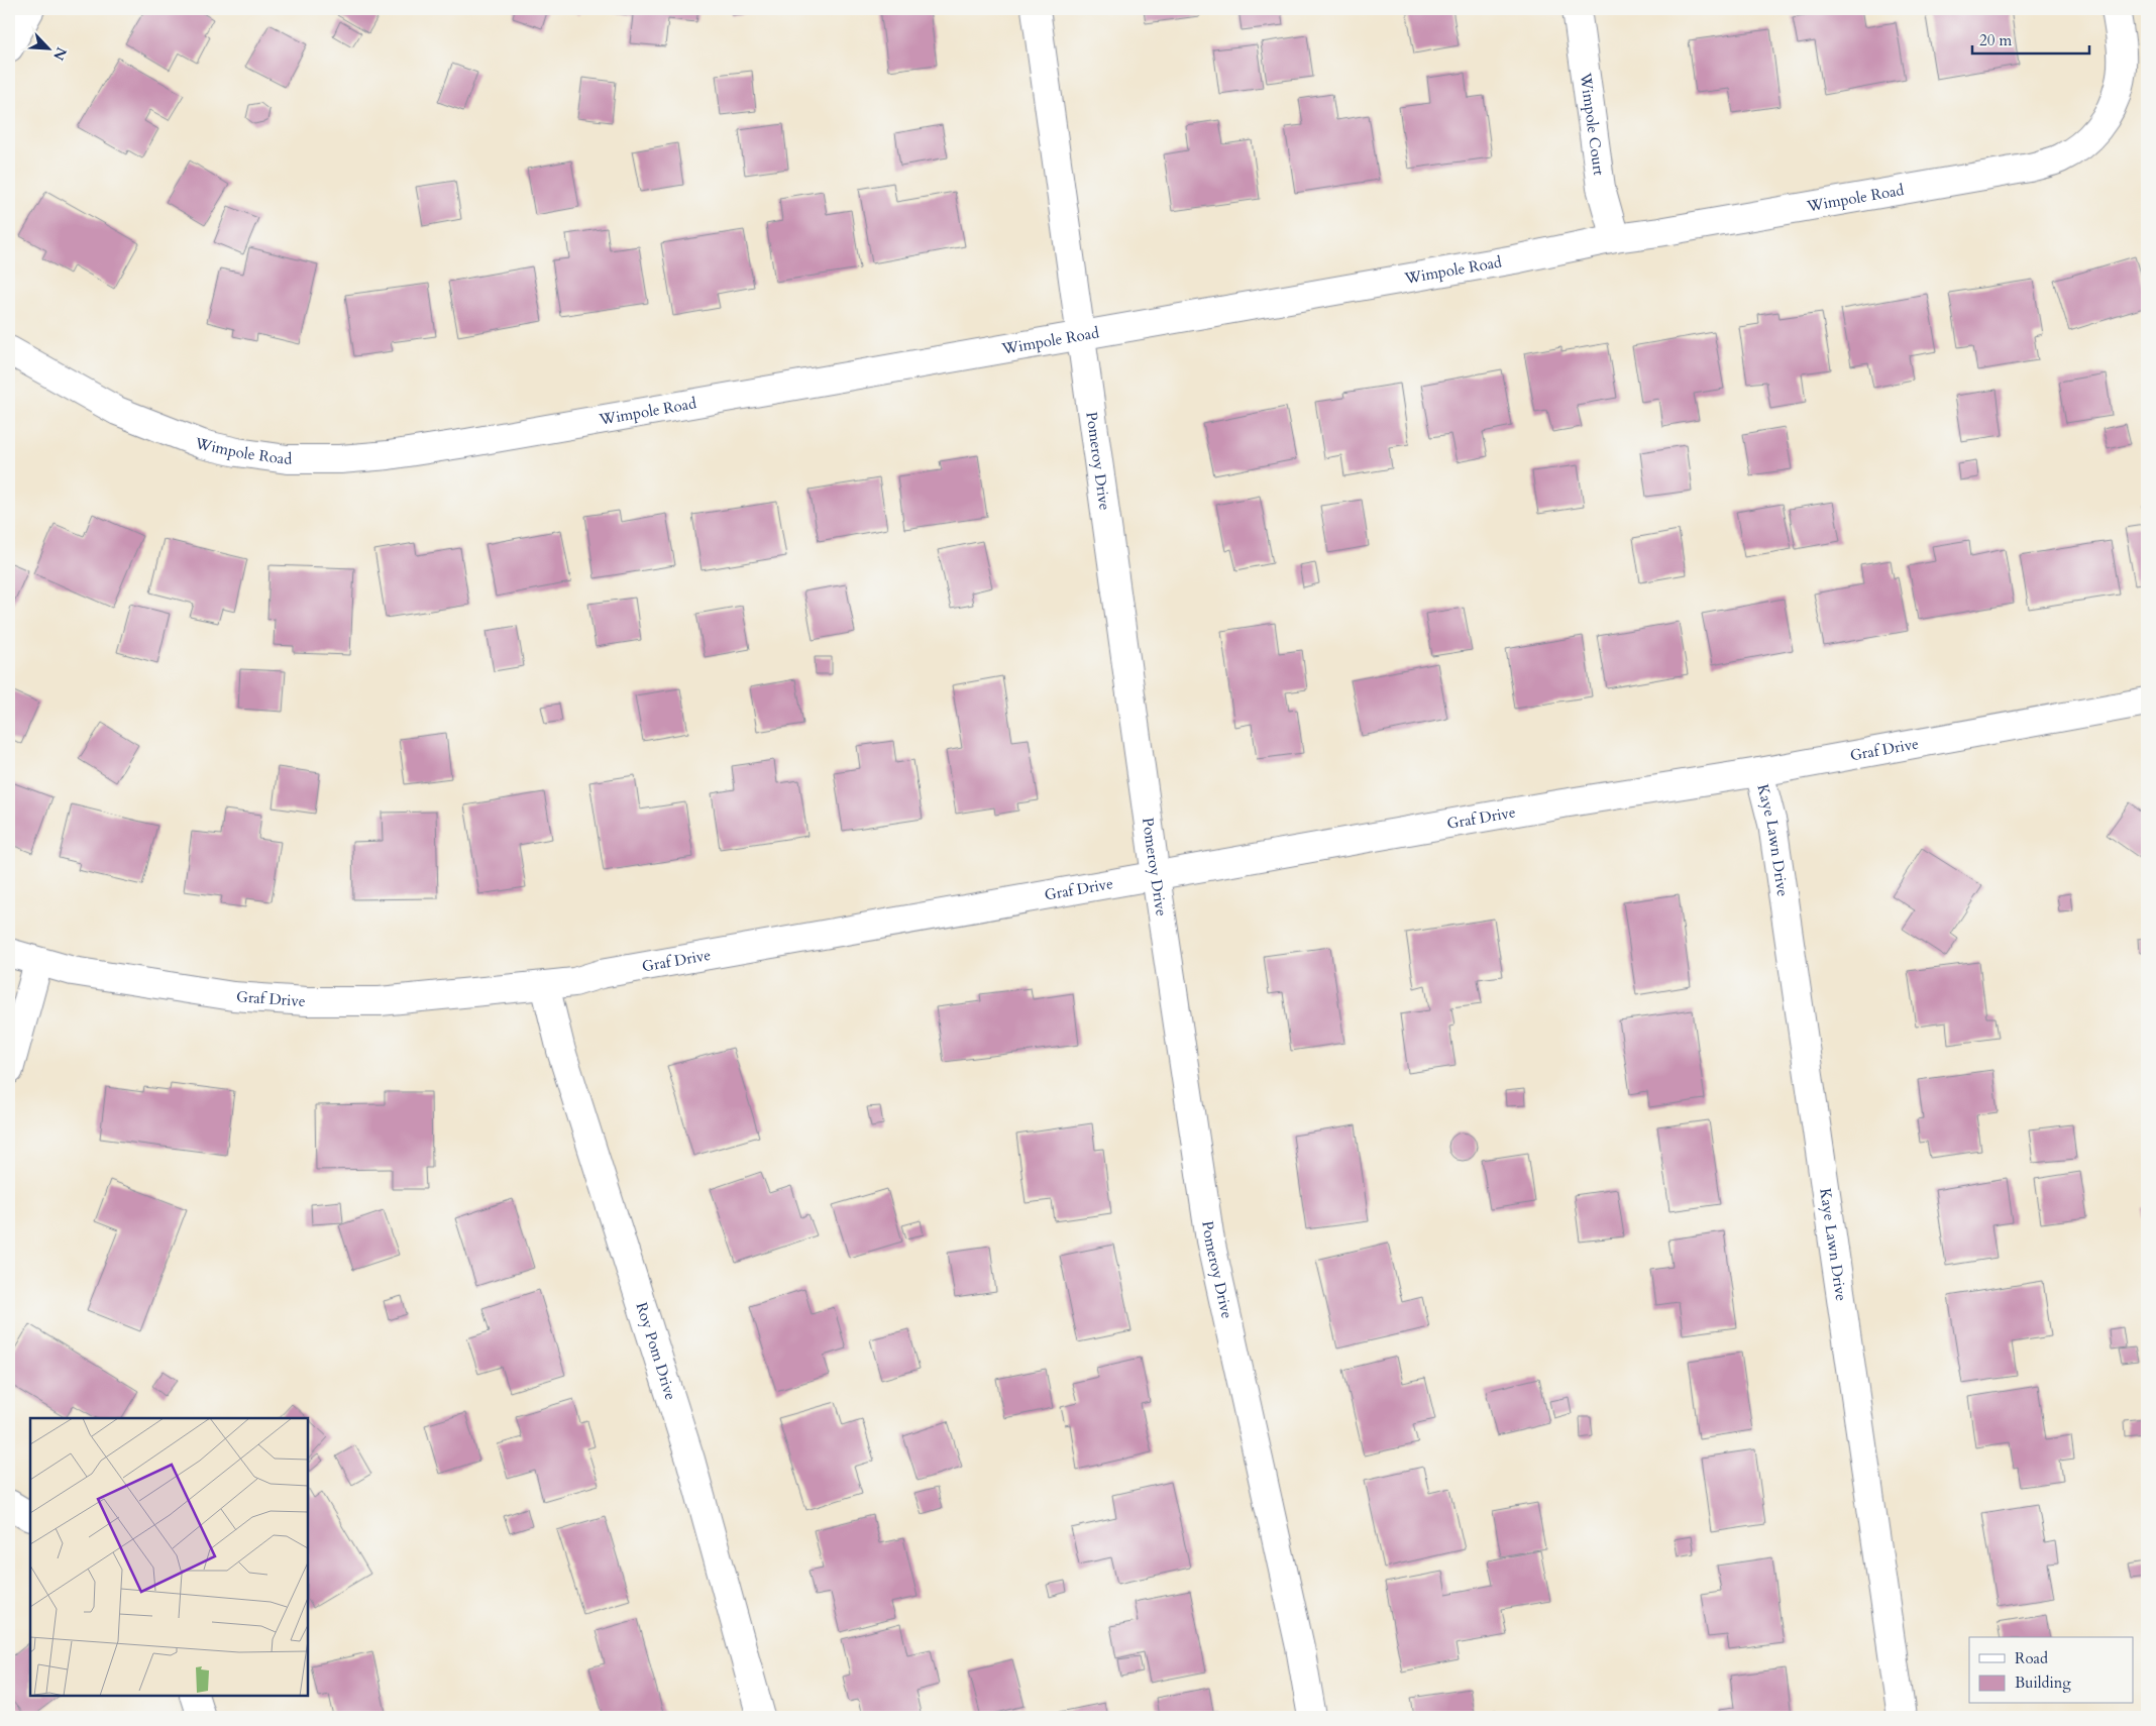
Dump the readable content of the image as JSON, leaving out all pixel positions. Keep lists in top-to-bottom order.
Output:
{
  "streets": {
    "street": [
      "Wimpole Court",
      "Wimpole Road",
      "Pomeroy Drive",
      "Graf Drive",
      "Kaye Lawn Drive",
      "Roy Pom Drive"
    ]
  },
  "crossings": [
    ["Wimpole Court", "Wimpole Road"],
    ["Wimpole Road", "Pomeroy Drive"],
    ["Pomeroy Drive", "Graf Drive"],
    ["Graf Drive", "Kaye Lawn Drive"],
    ["Graf Drive", "Roy Pom Drive"]
  ],
  "legend": ["Road", "Building"],
  "scale_bar": "20 m",
  "north": "bottom right"
}
